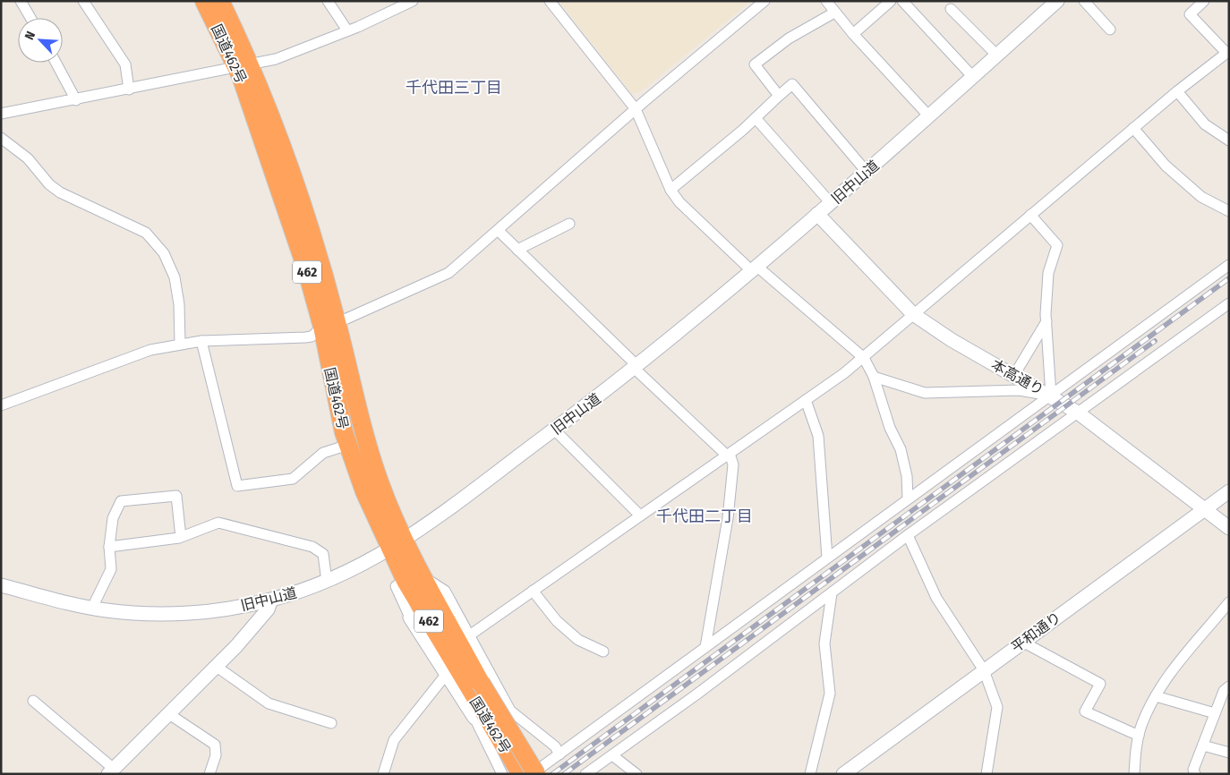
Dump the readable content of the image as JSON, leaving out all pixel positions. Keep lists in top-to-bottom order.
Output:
{
  "streets": {
    "highway": ["国道462号", "462"],
    "street": ["旧中山道", "本高通り", "平和通り"]
  },
  "crossings": [
    ["国道462号", "旧中山道"],
    ["旧中山道", "本高通り"],
    ["本高通り", "平和通り"]
  ],
  "districts": ["千代田三丁目", "千代田二丁目"],
  "north": "top left"
}
